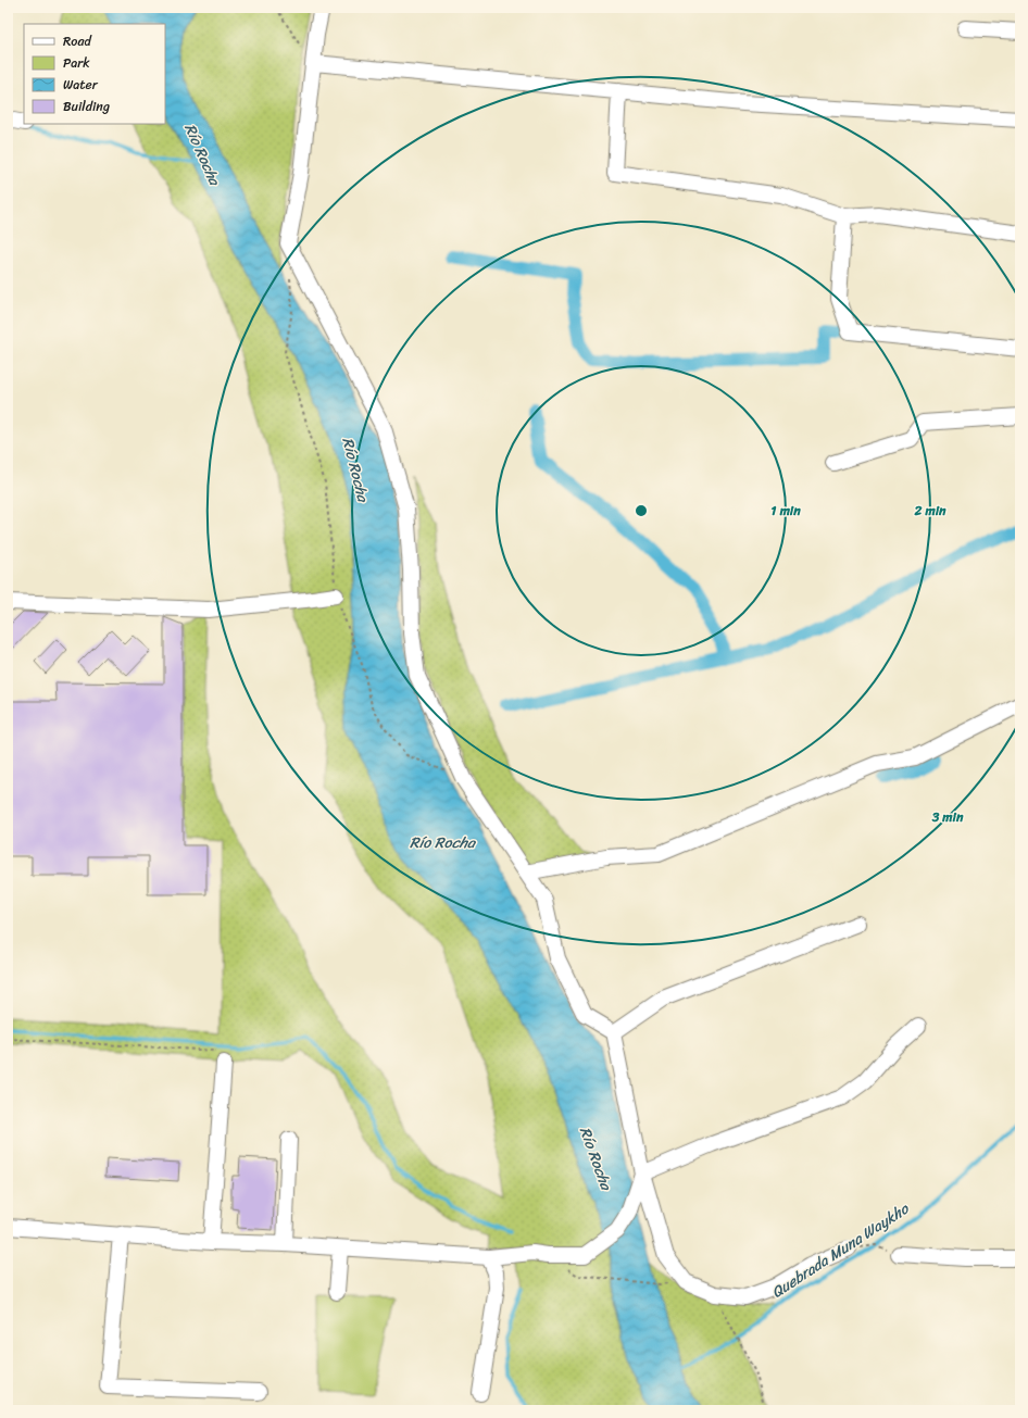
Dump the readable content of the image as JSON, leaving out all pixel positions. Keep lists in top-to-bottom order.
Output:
{
  "water": ["Río Rocha", "Quebrada Muna Waykho"],
  "legend": [
    "Road",
    "Park",
    "Water",
    "Building"
  ],
  "rings": ["1 min", "2 min", "3 min"]
}
